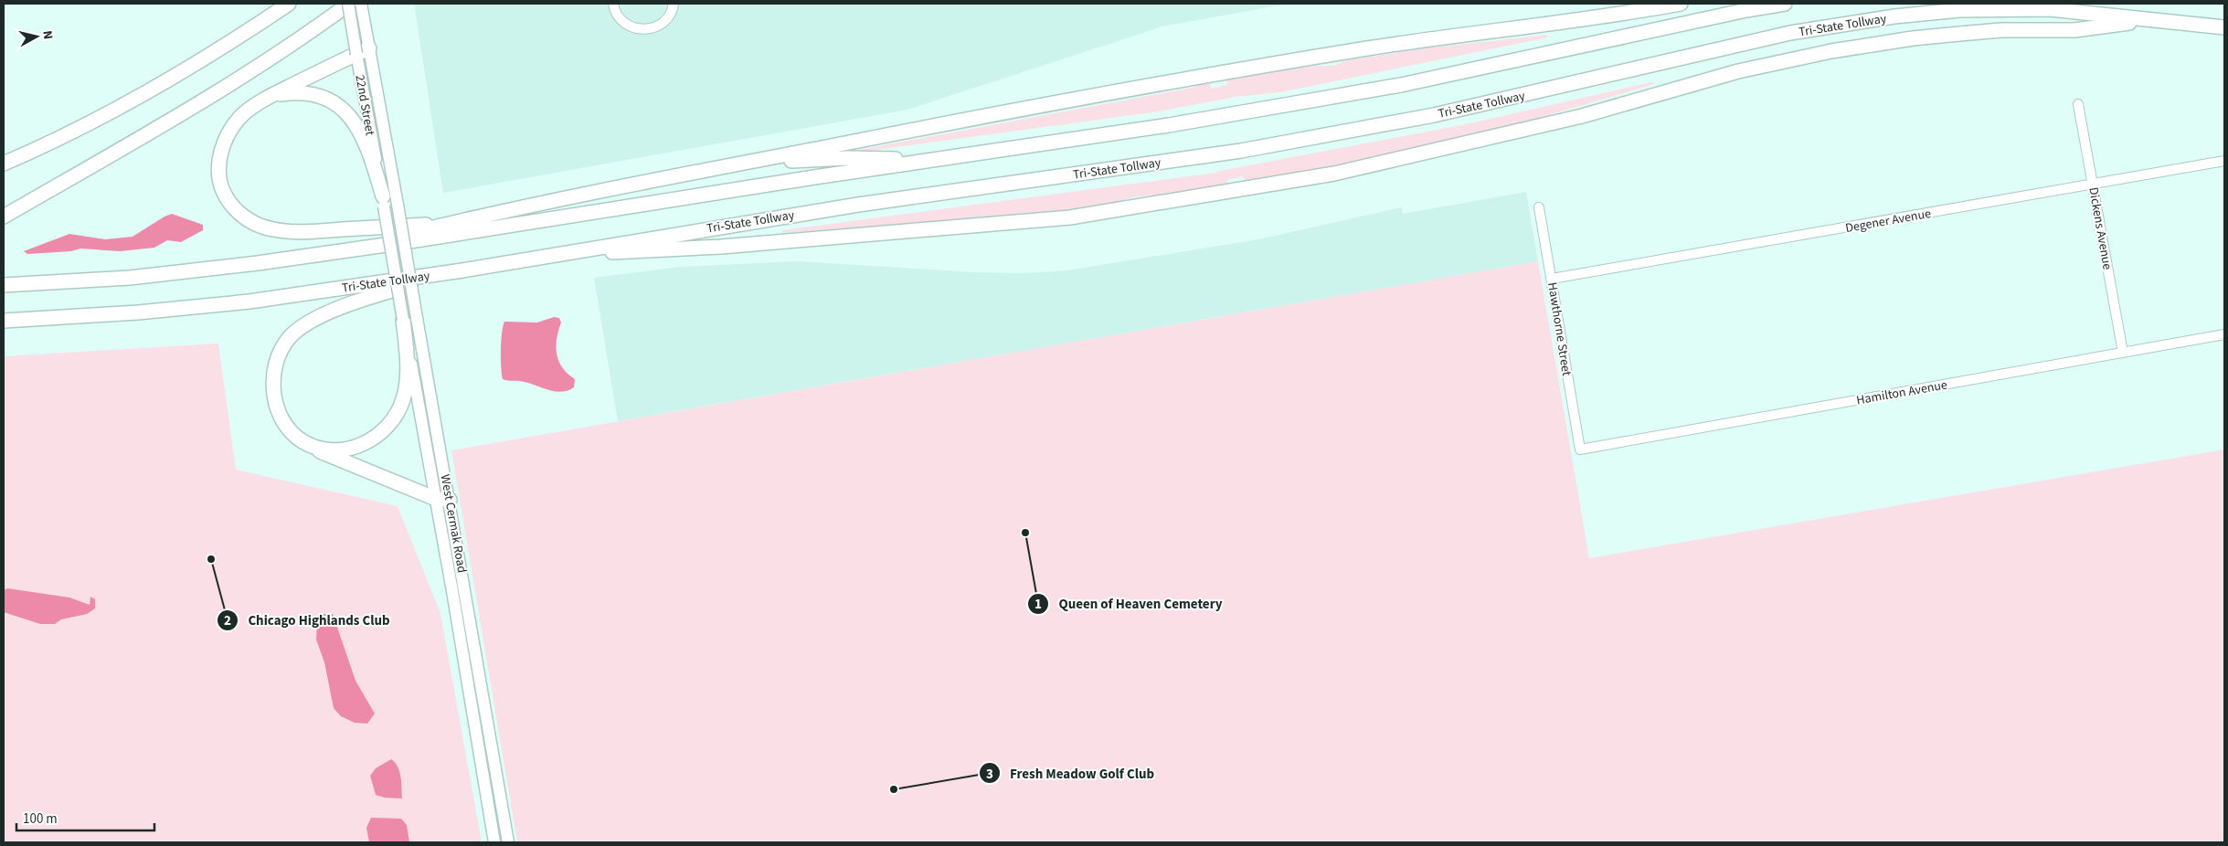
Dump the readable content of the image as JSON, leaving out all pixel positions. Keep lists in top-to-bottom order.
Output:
{
  "streets": {
    "highway": ["Tri-State Tollway"],
    "main road": ["22nd Street", "West Cermak Road"],
    "street": [
      "Degener Avenue",
      "Dickens Avenue",
      "Hawthorne Street",
      "Hamilton Avenue"
    ]
  },
  "crossings": [
    ["22nd Street", "West Cermak Road"],
    ["Degener Avenue", "Dickens Avenue"],
    ["Degener Avenue", "Hawthorne Street"],
    ["Dickens Avenue", "Hamilton Avenue"],
    ["Hawthorne Street", "Hamilton Avenue"]
  ],
  "places": ["Queen of Heaven Cemetery", "Chicago Highlands Club", "Fresh Meadow Golf Club"],
  "scale_bar": "100 m",
  "north": "right"
}
